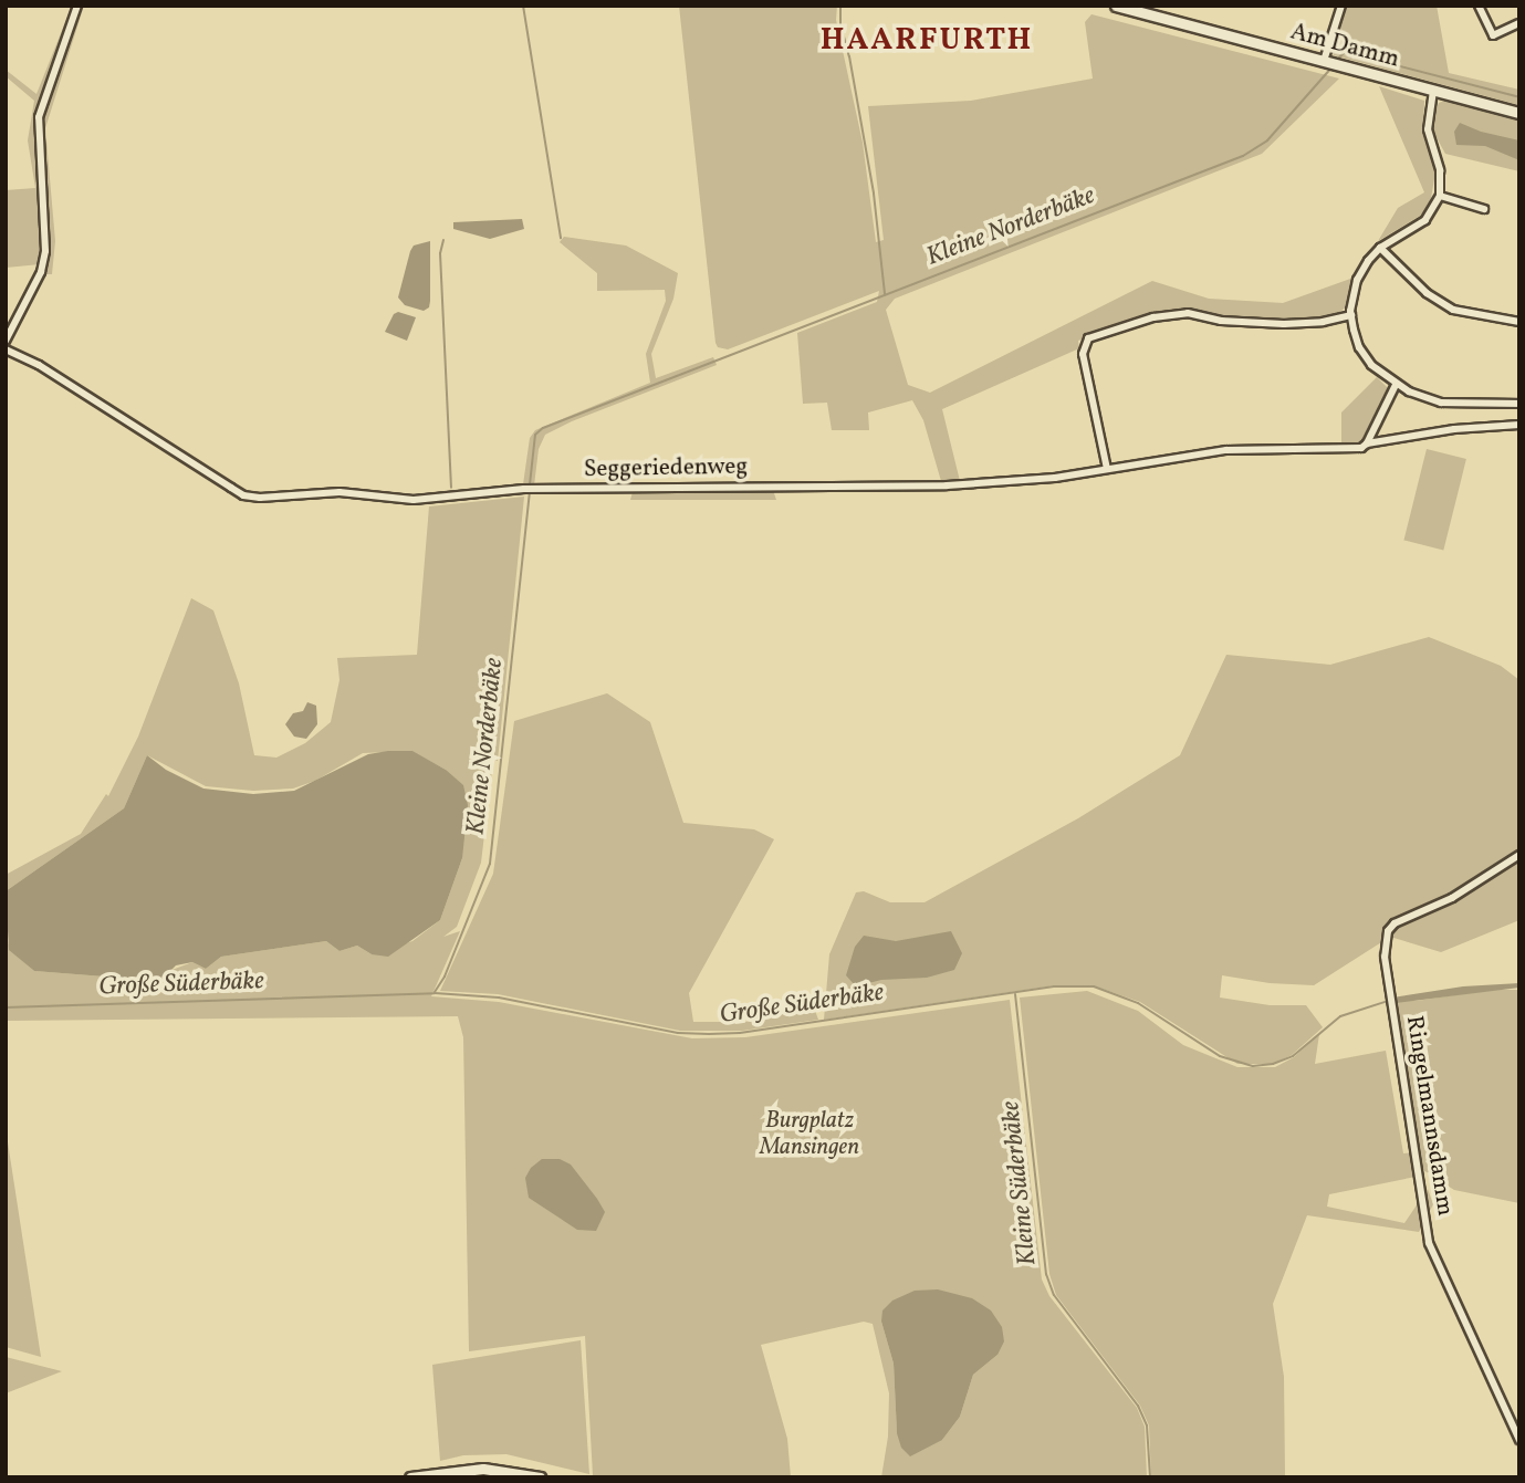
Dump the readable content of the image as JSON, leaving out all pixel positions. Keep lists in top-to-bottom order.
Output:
{
  "streets": {
    "main road": ["Am Damm"],
    "street": ["Seggeriedenweg", "Ringelmannsdamm"]
  },
  "districts": ["HAARFURTH"],
  "water": ["Kleine Norderbäke", "Große Süderbäke", "Kleine Süderbäke"],
  "parks": ["Burgplatz Mansingen"]
}
